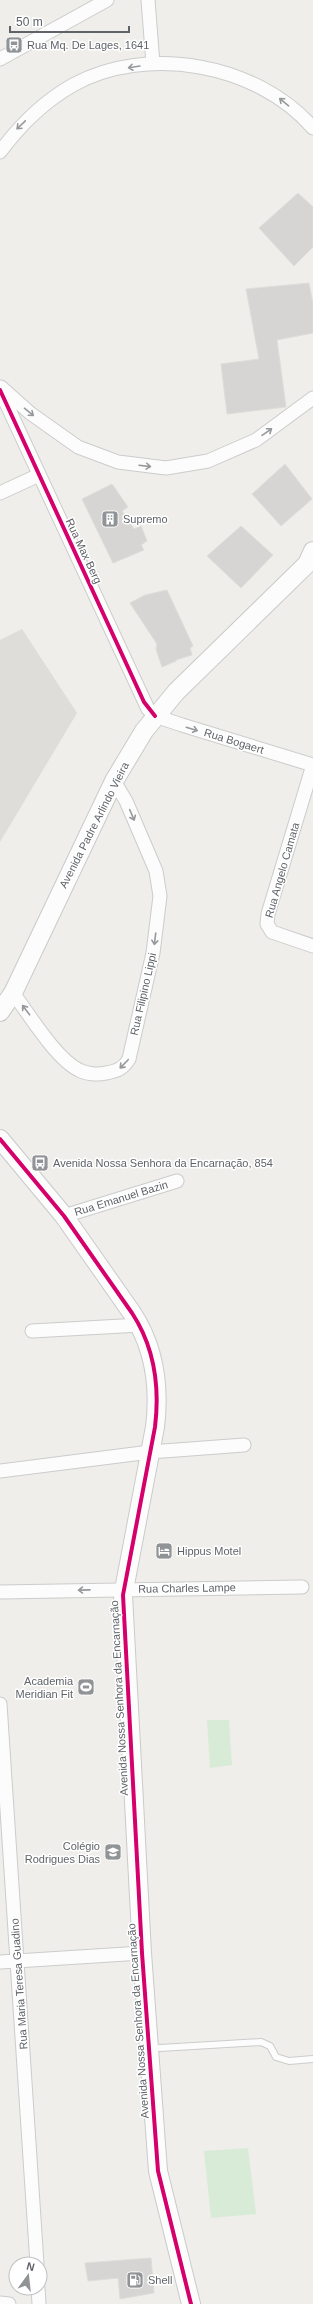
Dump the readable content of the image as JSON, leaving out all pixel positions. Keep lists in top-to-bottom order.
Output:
{
  "streets": {
    "street": [
      "Rua Max Berg",
      "Rua Bogaert",
      "Avenida Padre Arlindo Vieira",
      "Rua Angelo Camata",
      "Rua Filipino Lippi",
      "Rua Emanuel Bazin",
      "Rua Charles Lampe",
      "Avenida Nossa Senhora da Encarnação",
      "Rua Maria Teresa Guadino"
    ]
  },
  "crossings": [
    ["Rua Max Berg", "Rua Bogaert"],
    ["Rua Max Berg", "Avenida Padre Arlindo Vieira"],
    ["Rua Bogaert", "Avenida Padre Arlindo Vieira"],
    ["Rua Bogaert", "Rua Angelo Camata"],
    ["Avenida Padre Arlindo Vieira", "Rua Filipino Lippi"],
    ["Rua Emanuel Bazin", "Avenida Nossa Senhora da Encarnação"],
    ["Rua Charles Lampe", "Avenida Nossa Senhora da Encarnação"]
  ],
  "one_way": ["Rua Bogaert", "Rua Charles Lampe"],
  "places": {
    "bus stop": ["Rua Mq. De Lages, 1641", "Avenida Nossa Senhora da Encarnação, 854"],
    "building": ["Supremo"],
    "hotel": ["Hippus Motel"],
    "sports": ["Academia Meridian Fit"],
    "school or university": ["Colégio Rodrigues Dias"],
    "fuel station": ["Shell"]
  },
  "scale_bar": "50 m",
  "north": "top"
}
